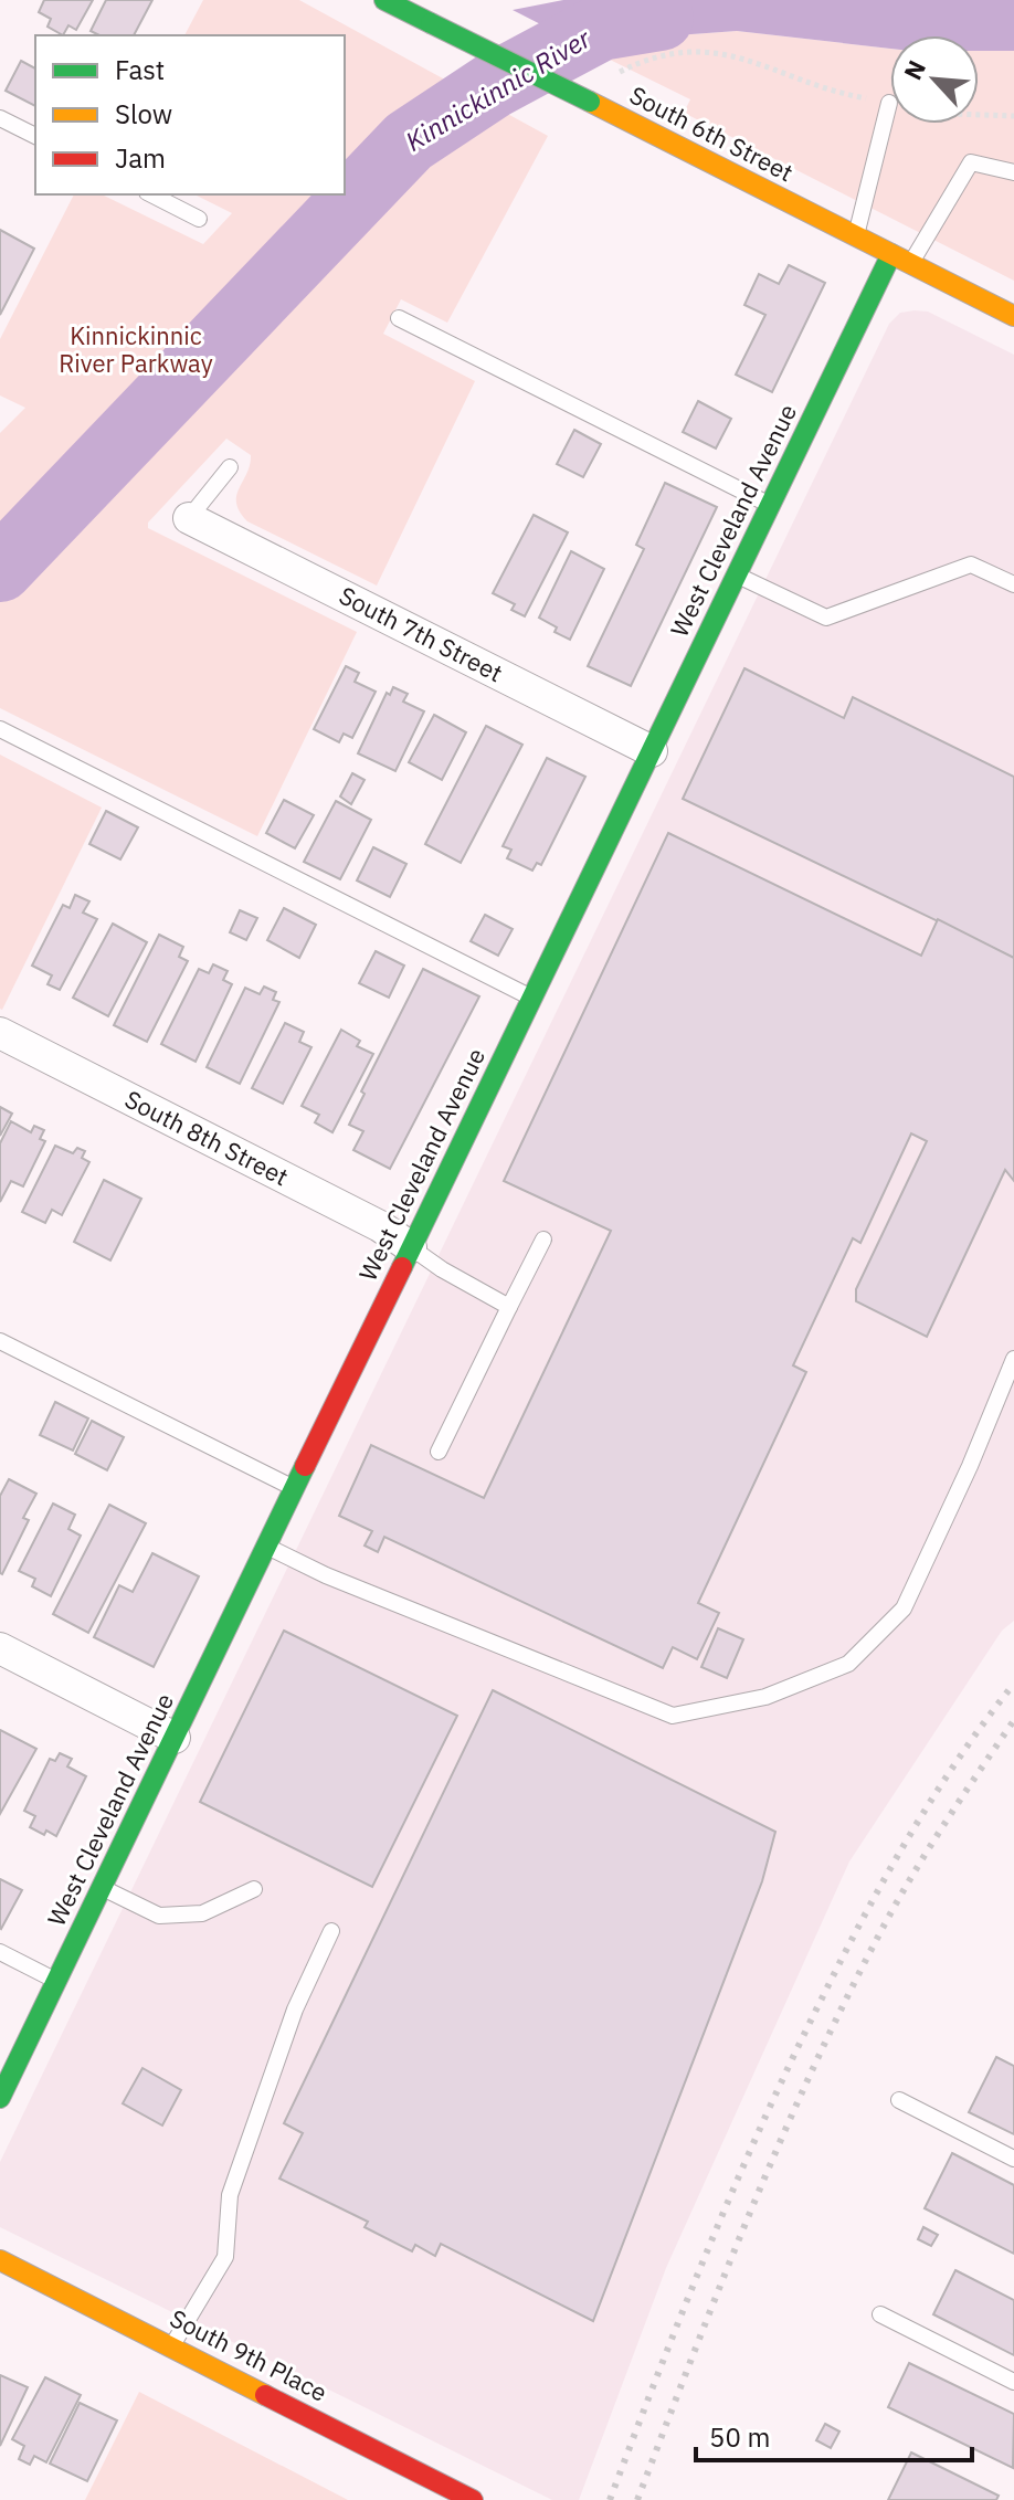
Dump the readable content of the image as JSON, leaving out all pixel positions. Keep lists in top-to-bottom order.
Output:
{
  "streets": {
    "street": [
      "South 6th Street",
      "West Cleveland Avenue",
      "South 7th Street",
      "South 8th Street",
      "South 9th Place"
    ]
  },
  "crossings": [
    ["South 6th Street", "West Cleveland Avenue"],
    ["West Cleveland Avenue", "South 7th Street"],
    ["West Cleveland Avenue", "South 8th Street"]
  ],
  "water": ["Kinnickinnic River"],
  "parks": ["Kinnickinnic River Parkway"],
  "legend": ["Fast", "Slow", "Jam"],
  "scale_bar": "50 m",
  "north": "top left"
}
